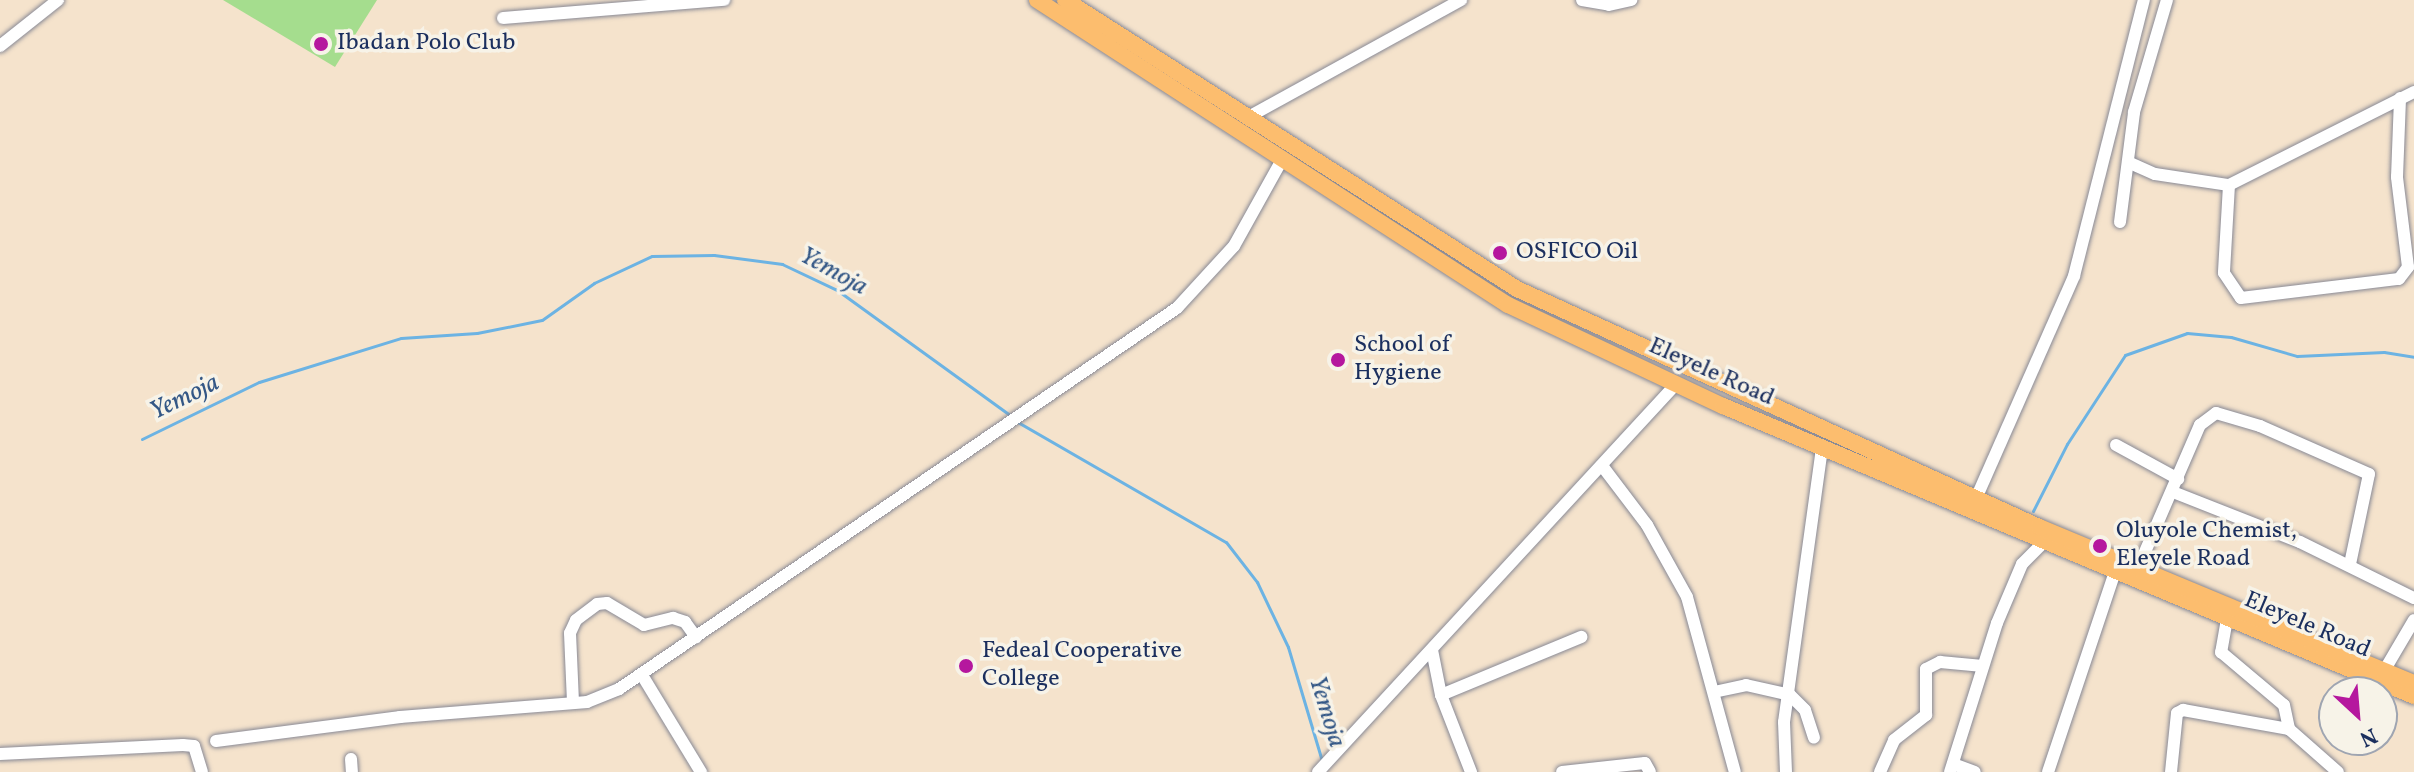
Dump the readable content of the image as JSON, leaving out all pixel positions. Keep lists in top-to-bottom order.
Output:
{
  "streets": {
    "main road": ["Eleyele Road"]
  },
  "water": ["Yemoja"],
  "places": [
    "Ibadan Polo Club",
    "OSFICO Oil",
    "School of Hygiene",
    "Oluyole Chemist, Eleyele Road",
    "Fedeal Cooperative College"
  ],
  "north": "bottom right"
}
